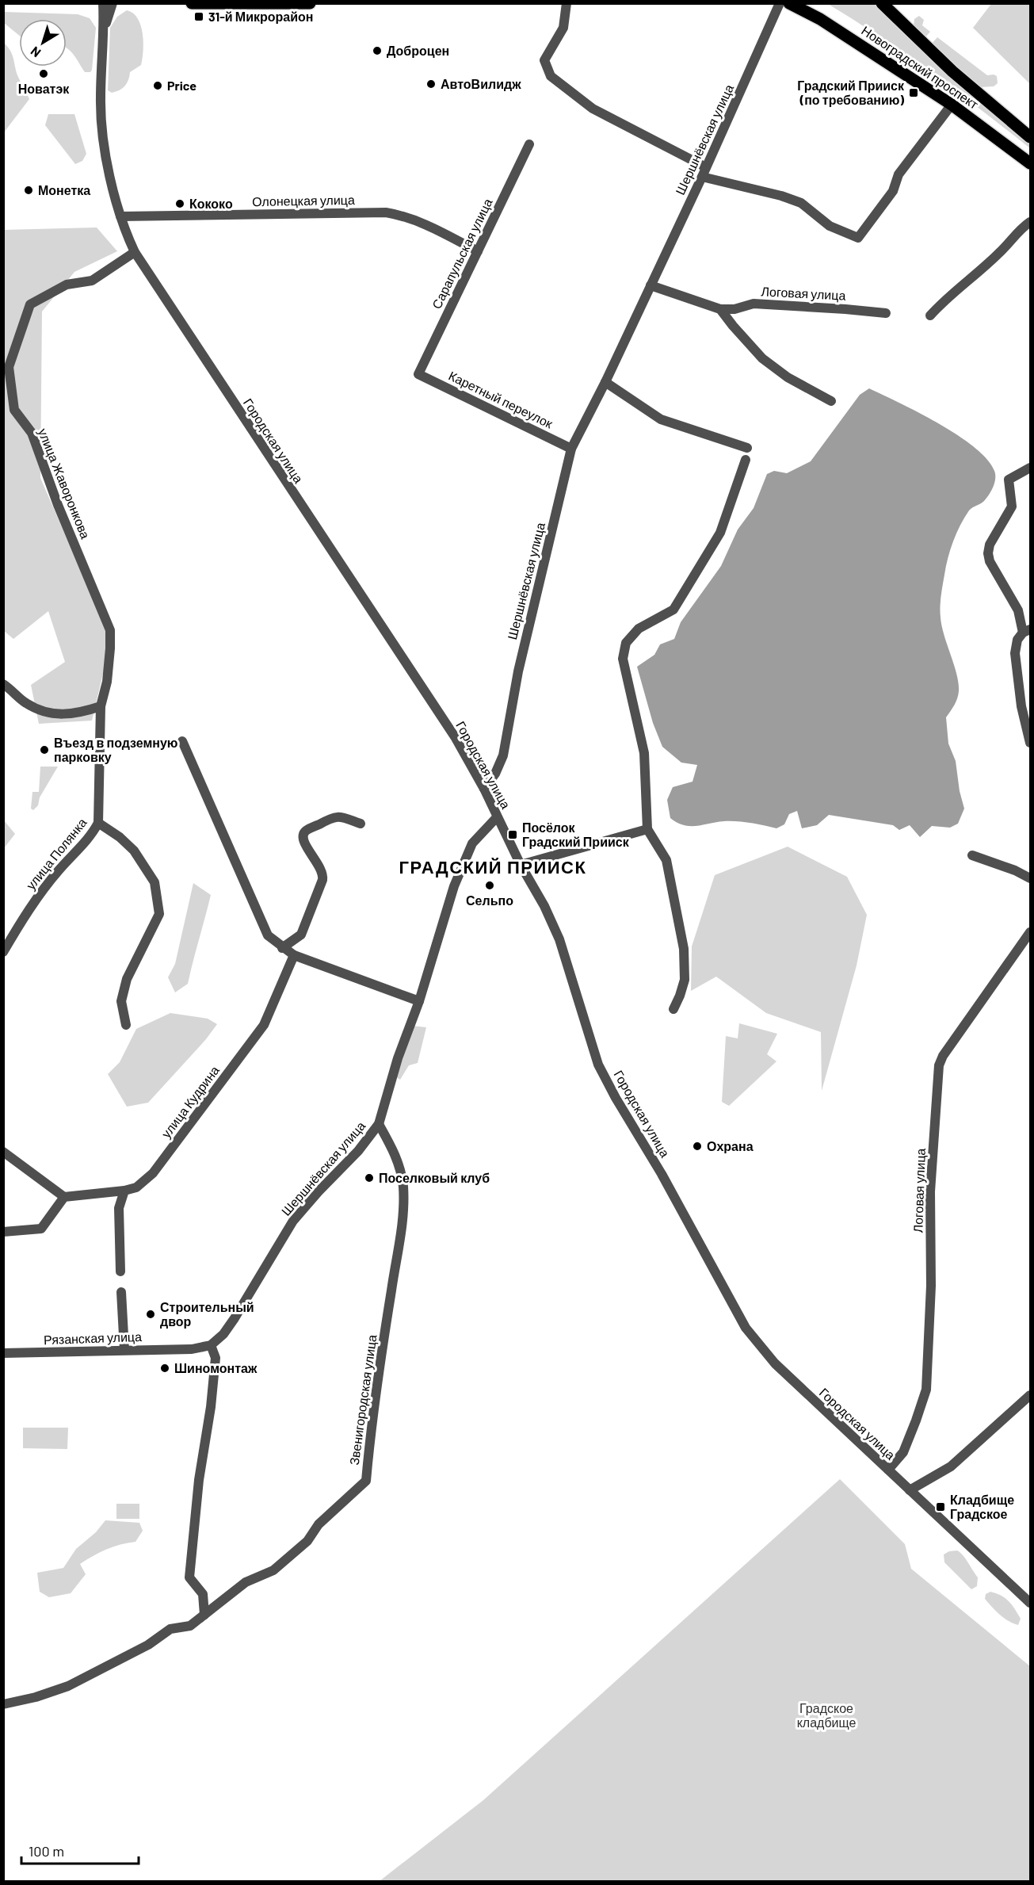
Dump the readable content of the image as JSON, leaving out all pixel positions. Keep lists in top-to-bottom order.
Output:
{
  "streets": {
    "main road": ["Новоградский проспект"],
    "street": [
      "Шершнёвская улица",
      "Олонецкая улица",
      "Сарапульская улица",
      "Логовая улица",
      "Каретный переулок",
      "Городская улица",
      "улица Жаворонкова",
      "улица Полянка",
      "улица Кудрина",
      "Рязанская улица",
      "Звенигородская улица"
    ]
  },
  "crossings": [
    ["Шершнёвская улица", "Каретный переулок"],
    ["Шершнёвская улица", "Городская улица"],
    ["Шершнёвская улица", "Рязанская улица"],
    ["Шершнёвская улица", "Звенигородская улица"],
    ["Олонецкая улица", "Сарапульская улица"],
    ["Олонецкая улица", "Городская улица"],
    ["Сарапульская улица", "Каретный переулок"],
    ["Логовая улица", "Городская улица"],
    ["Городская улица", "улица Жаворонкова"],
    ["улица Жаворонкова", "улица Полянка"]
  ],
  "districts": ["ГРАДСКИЙ ПРИИСК"],
  "parks": ["Градское кладбище"],
  "places": {
    "transit": [
      "31-й Микрорайон",
      "Градский Прииск (по требованию)",
      "Посёлок Градский Прииск",
      "Кладбище Градское"
    ],
    "other": [
      "Доброцен",
      "Новатэк",
      "АвтоВилидж",
      "Price",
      "Монетка",
      "Кококо",
      "Въезд в подземную парковку",
      "Сельпо",
      "Охрана",
      "Поселковый клуб",
      "Строительный двор",
      "Шиномонтаж"
    ]
  },
  "scale_bar": "100 m",
  "north": "bottom left"
}
